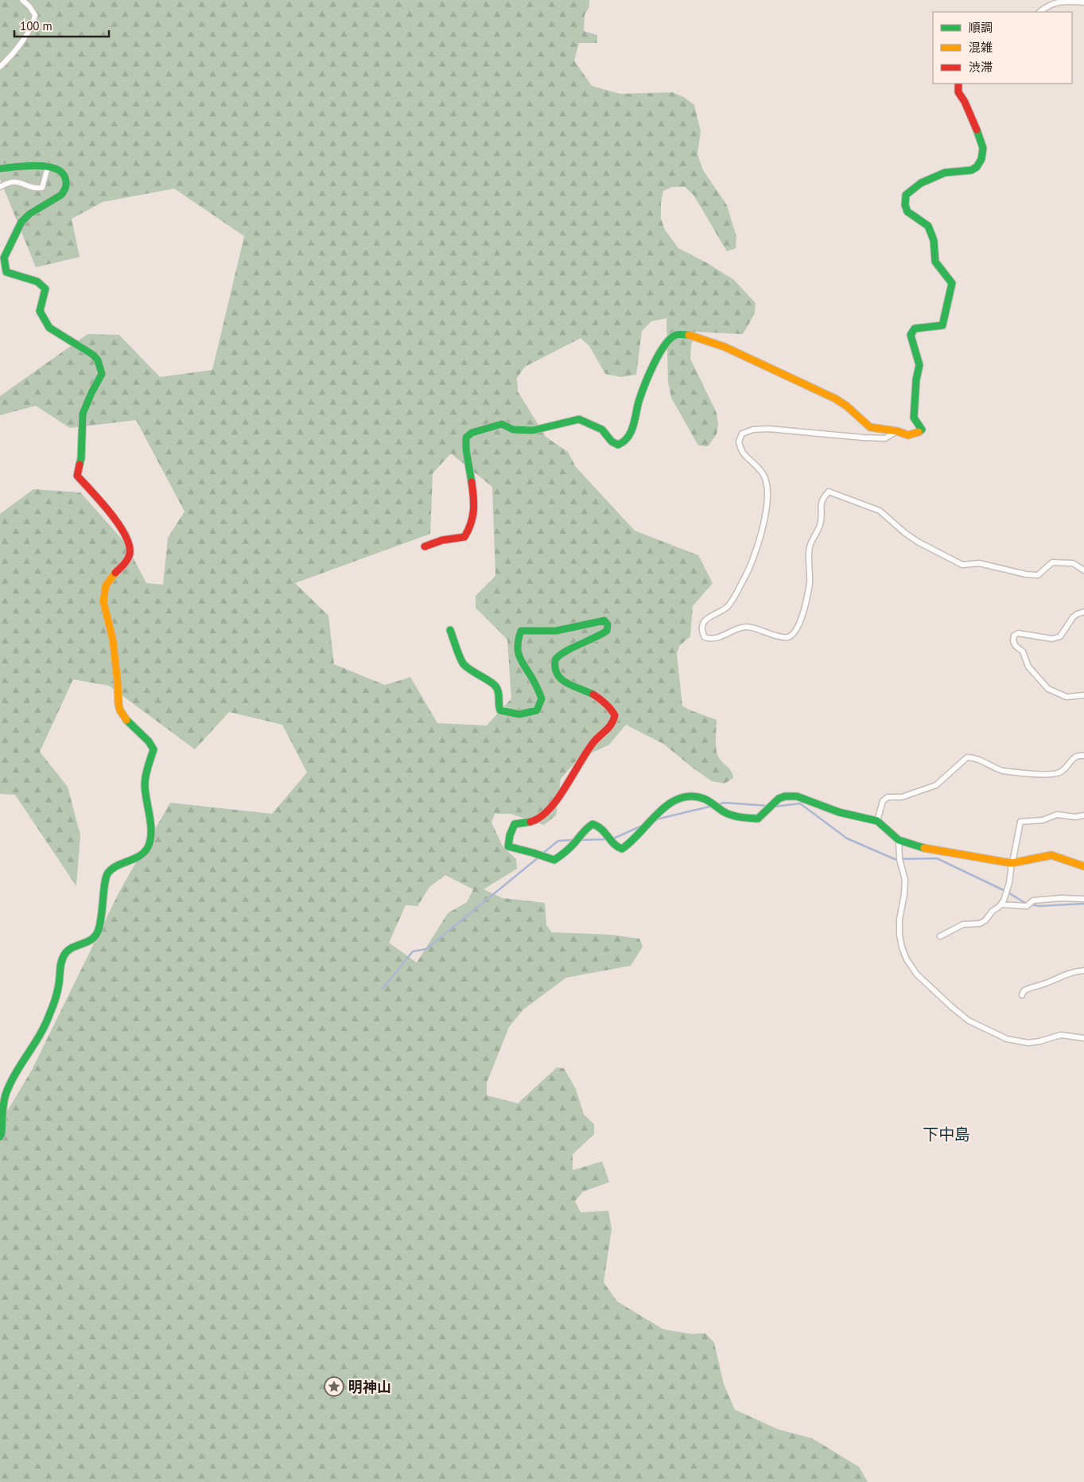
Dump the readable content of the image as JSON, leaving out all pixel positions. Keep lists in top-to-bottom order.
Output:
{
  "districts": ["下中島"],
  "places": {
    "place": ["明神山"]
  },
  "legend": ["順調", "混雑", "渋滞"],
  "scale_bar": "100 m"
}
